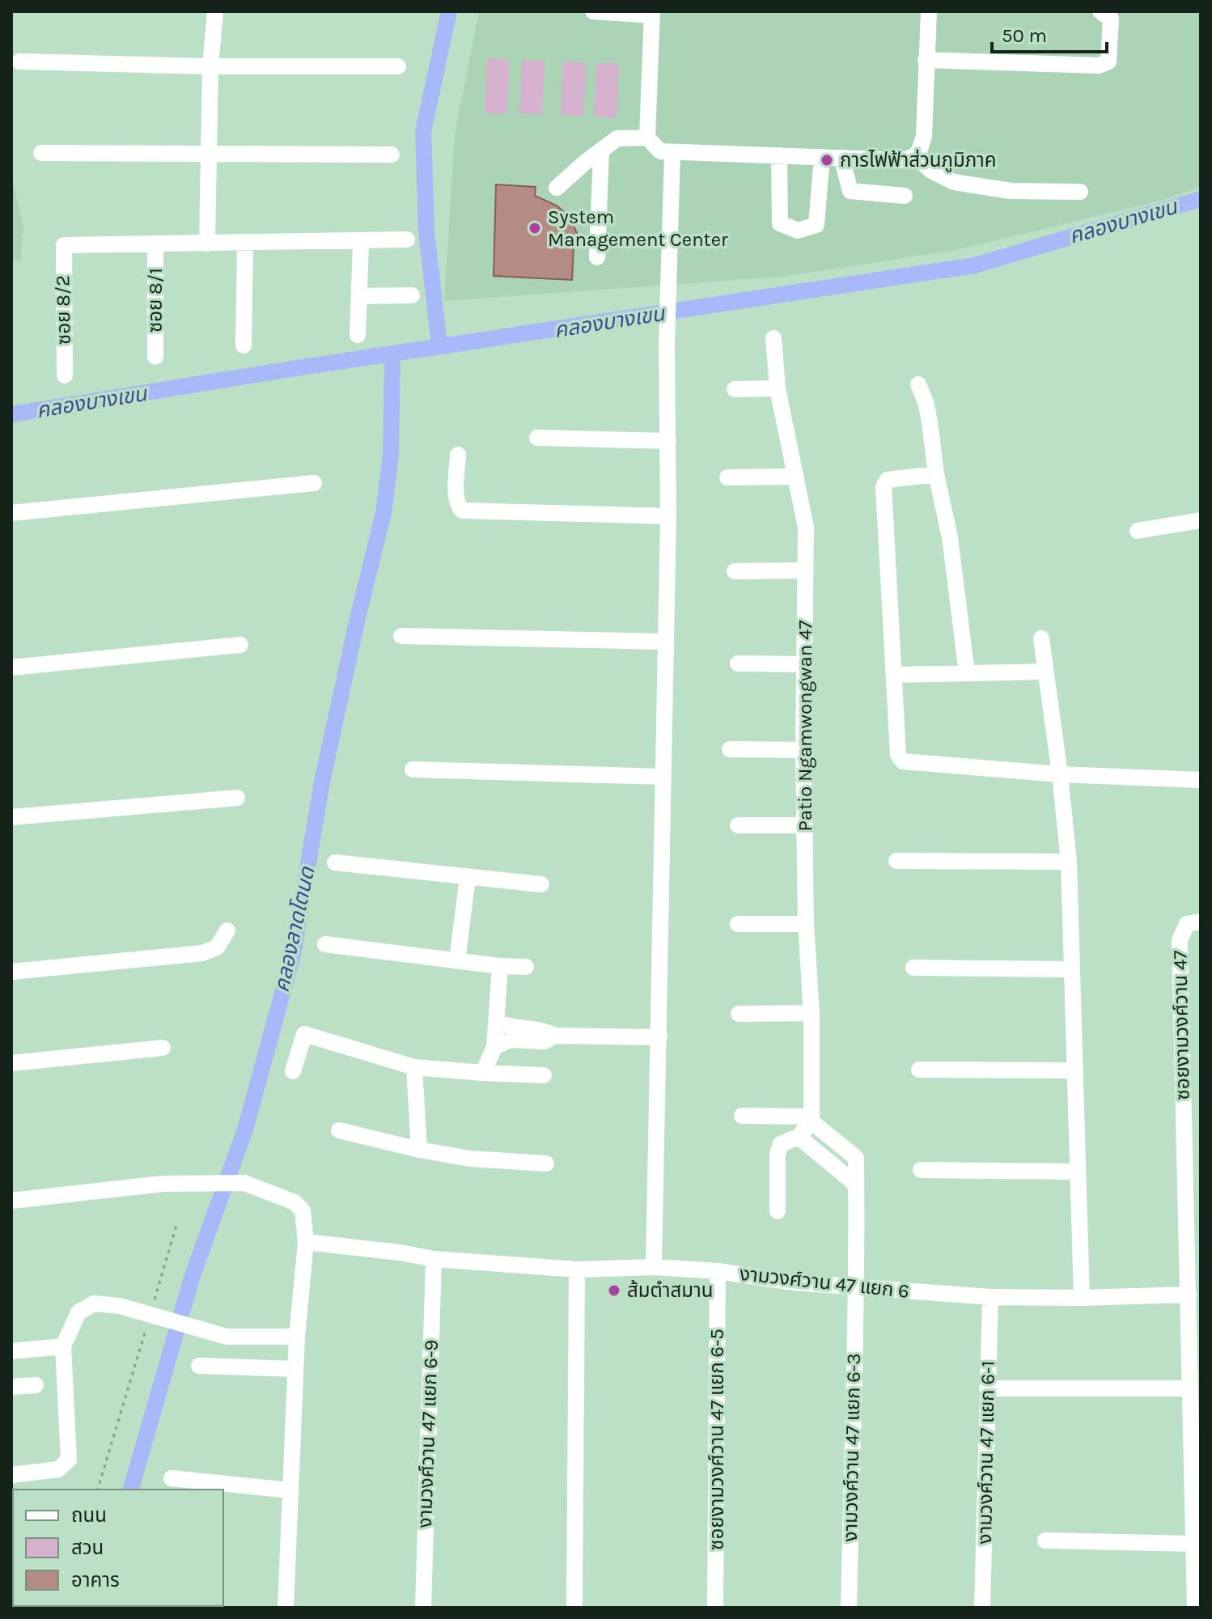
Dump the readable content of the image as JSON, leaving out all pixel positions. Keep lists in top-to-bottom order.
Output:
{
  "streets": {
    "street": [
      "ซอย 8/1",
      "ซอย 8/2",
      "Patio Ngamwongwan 47",
      "ซอยงามวงศ์วาน 47",
      "งามวงศ์วาน 47 แยก 6",
      "งามวงศ์วาน 47 แยก 6-9",
      "ซอยงามวงศ์วาน 47 แยก 6-5",
      "งามวงศ์วาน 47 แยก 6-3",
      "งามวงศ์วาน 47 แยก 6-1"
    ]
  },
  "crossings": [
    ["ซอย 8/1", "ซอย 8/2"],
    ["Patio Ngamwongwan 47", "งามวงศ์วาน 47 แยก 6-3"],
    ["ซอยงามวงศ์วาน 47", "งามวงศ์วาน 47 แยก 6"],
    ["งามวงศ์วาน 47 แยก 6", "งามวงศ์วาน 47 แยก 6-9"],
    ["งามวงศ์วาน 47 แยก 6", "ซอยงามวงศ์วาน 47 แยก 6-5"],
    ["งามวงศ์วาน 47 แยก 6", "งามวงศ์วาน 47 แยก 6-3"],
    ["งามวงศ์วาน 47 แยก 6", "งามวงศ์วาน 47 แยก 6-1"]
  ],
  "water": ["คลองบางเขน", "คลองลาดโตนด"],
  "places": ["การไฟฟ้าส่วนภูมิภาค", "System Management Center", "ส้มตำสมาน"],
  "legend": ["ถนน", "สวน", "อาคาร"],
  "scale_bar": "50 m"
}
